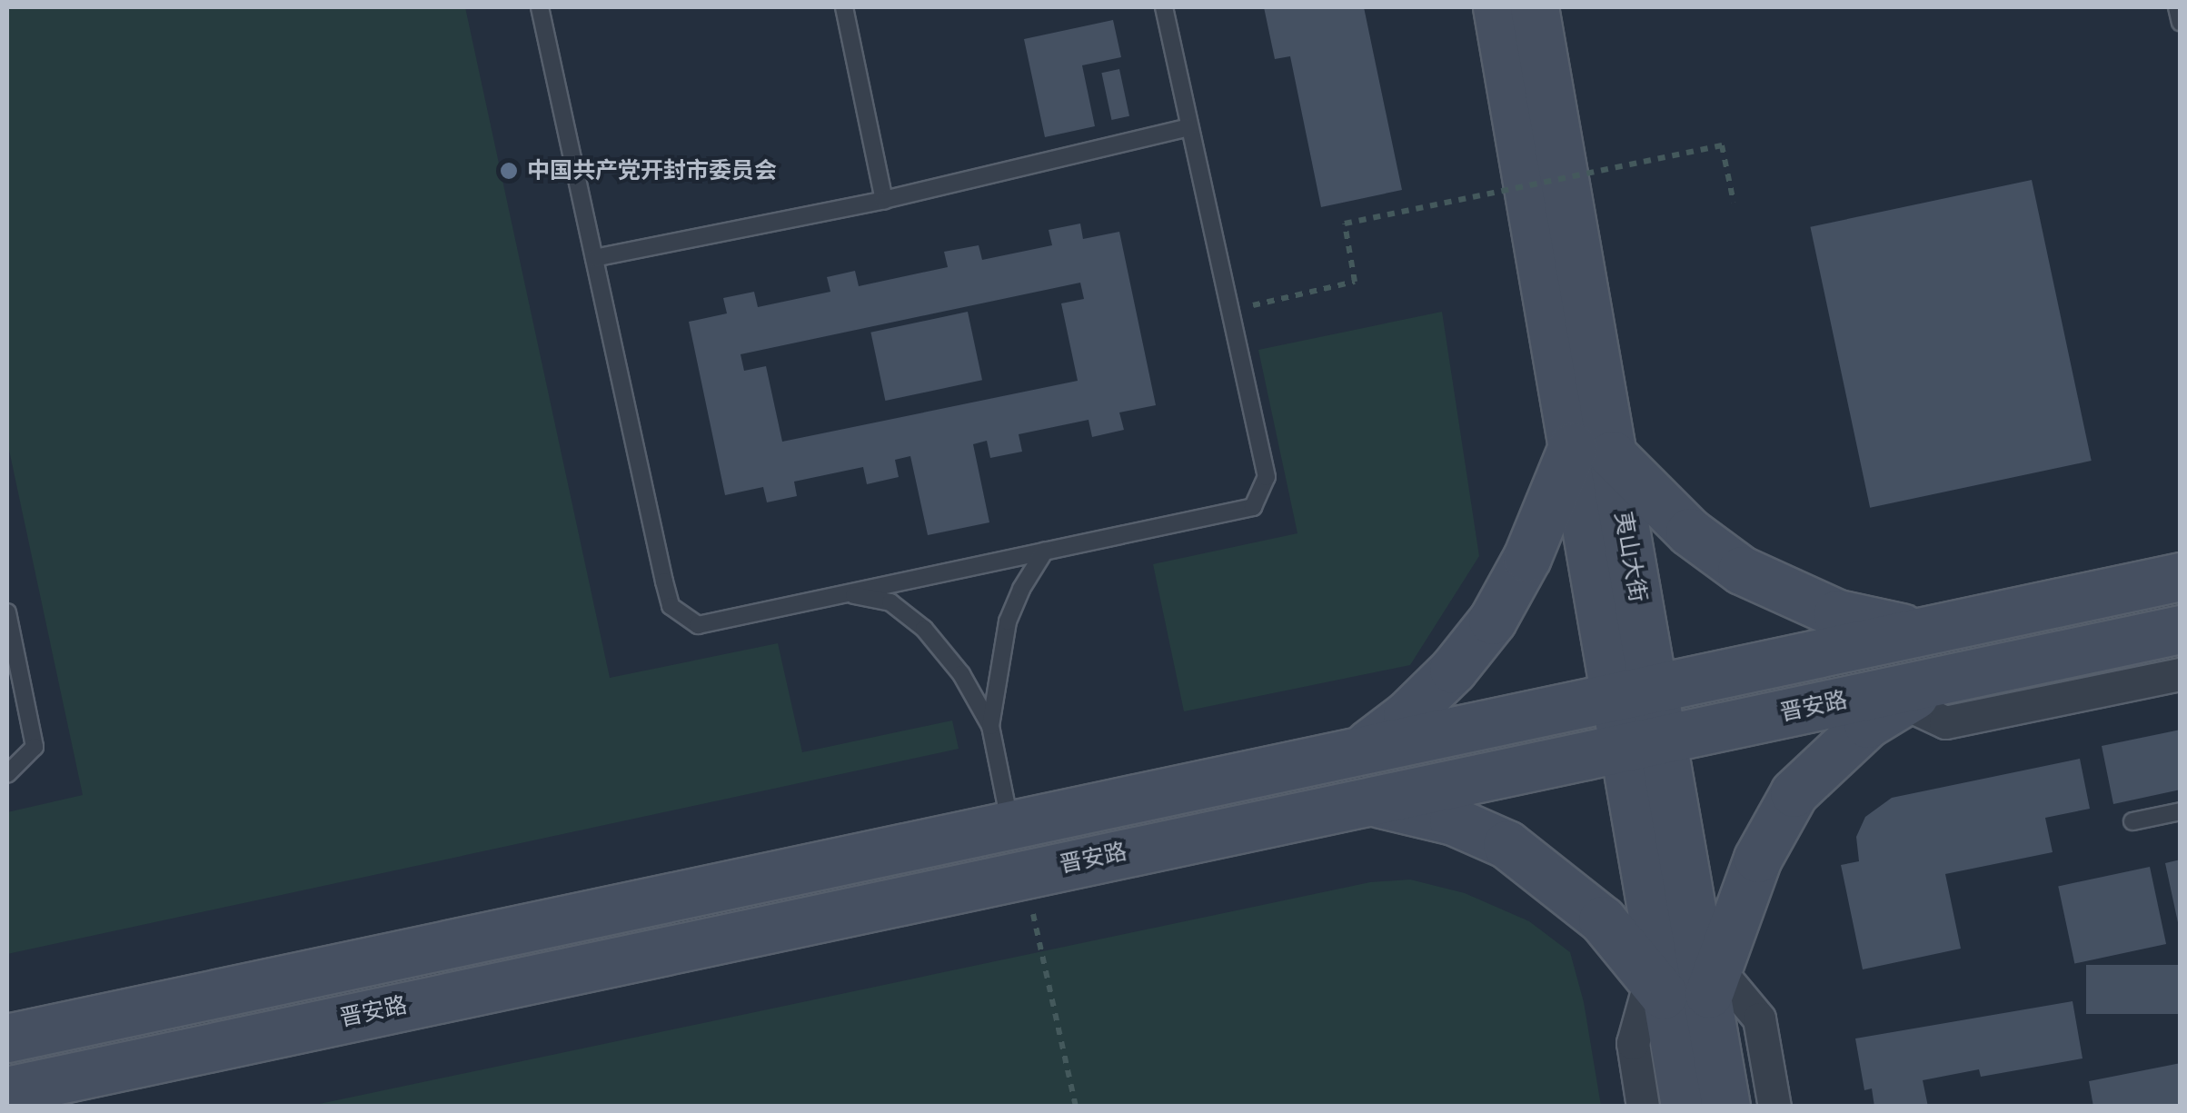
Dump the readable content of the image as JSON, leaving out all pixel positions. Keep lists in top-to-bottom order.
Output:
{
  "streets": {
    "main road": ["夷山大街", "晋安路"]
  },
  "crossings": [
    ["夷山大街", "晋安路"]
  ],
  "places": ["中国共产党开封市委员会"]
}
